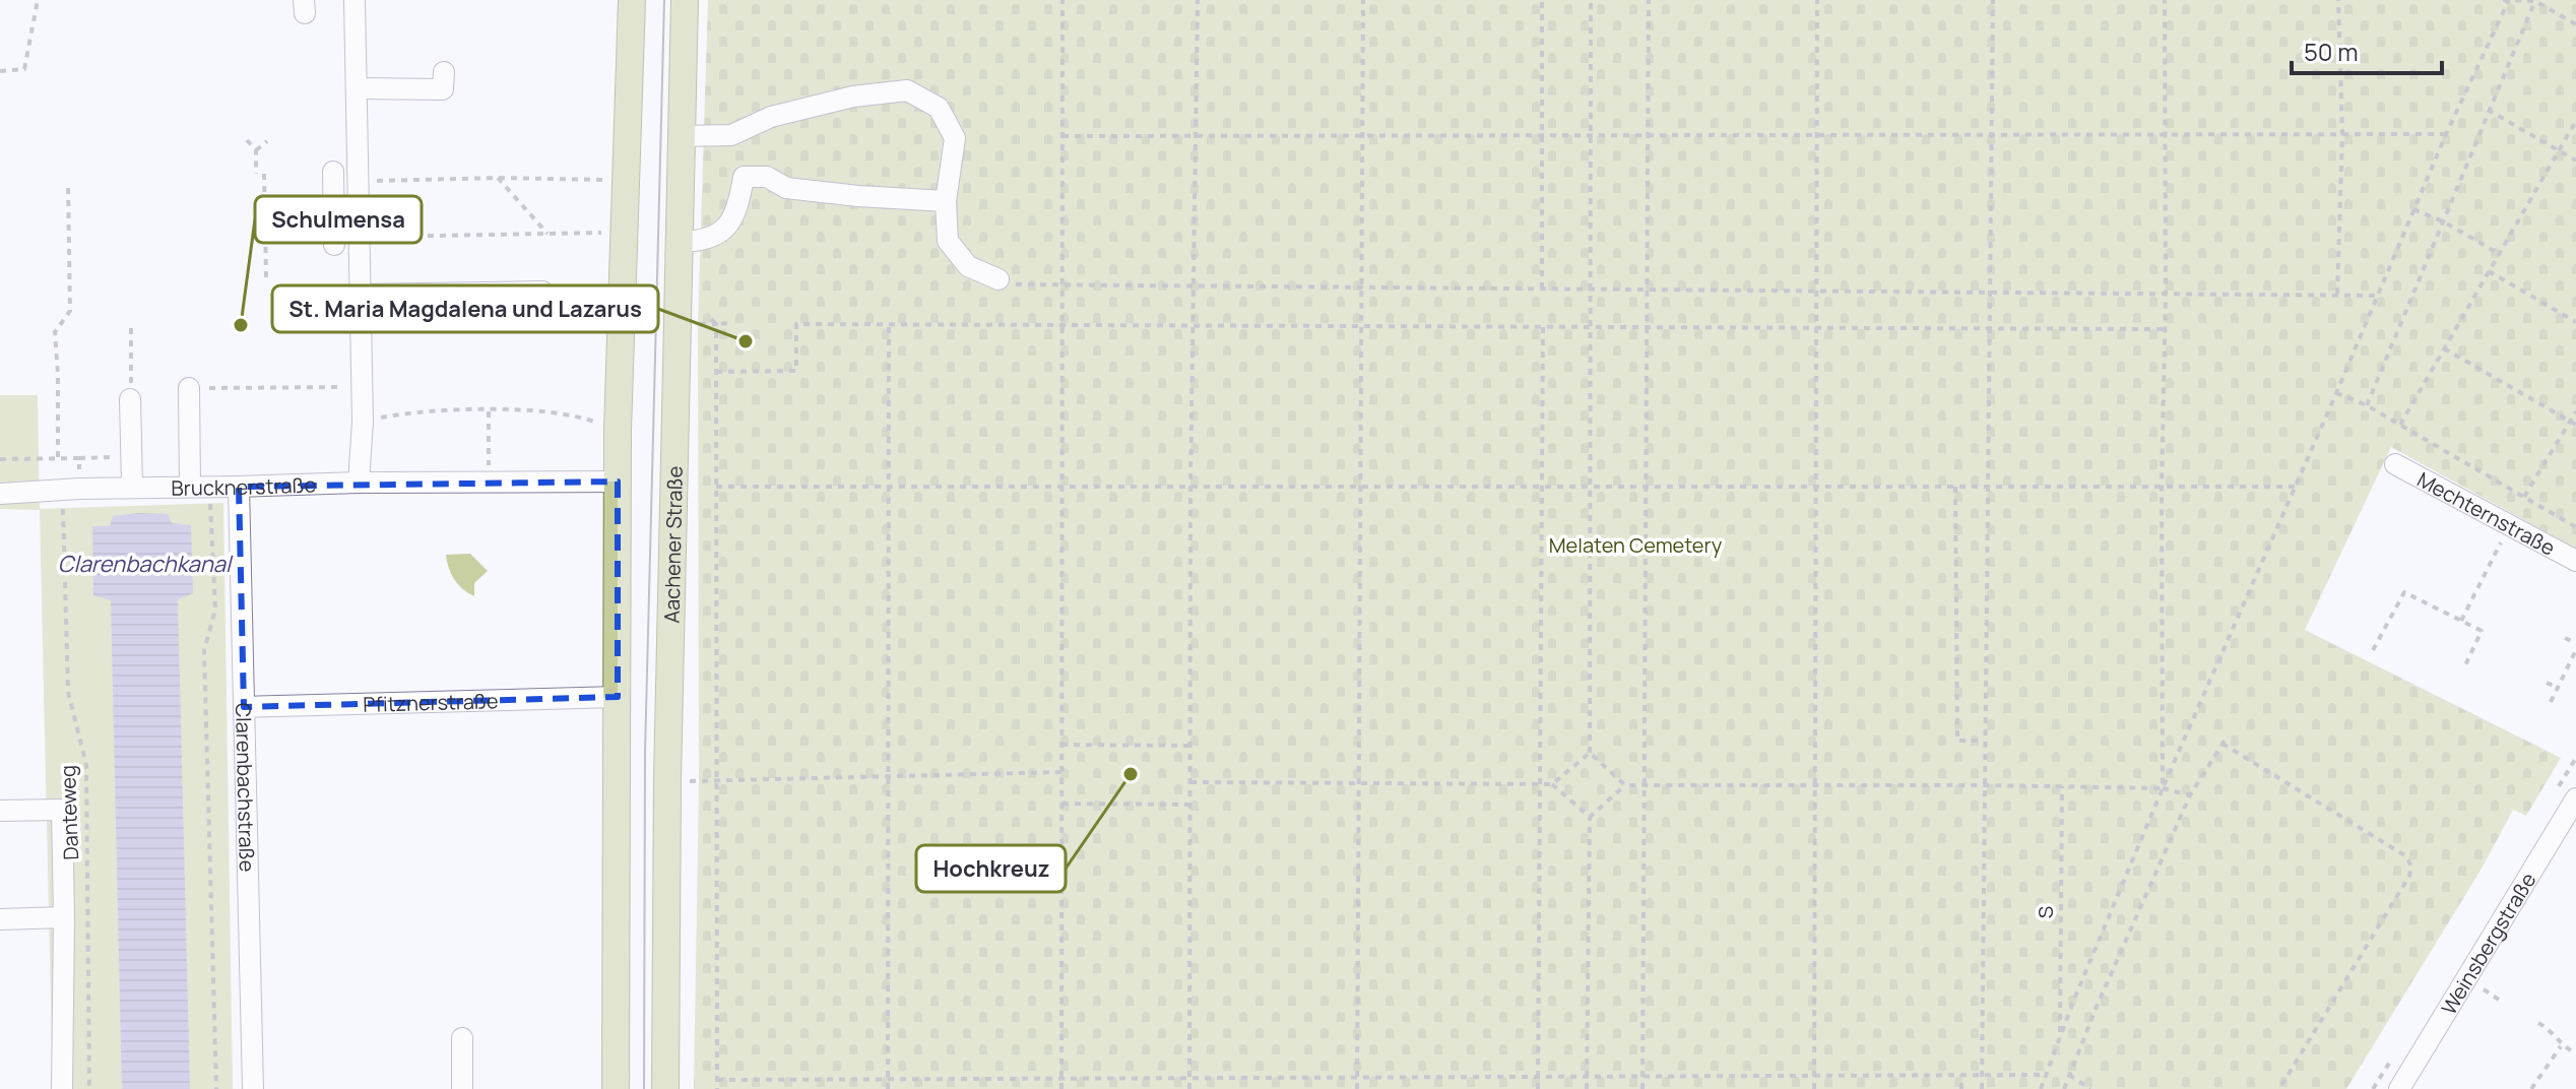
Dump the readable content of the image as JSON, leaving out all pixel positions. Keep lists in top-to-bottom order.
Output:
{
  "streets": {
    "main road": ["Aachener Straße"],
    "street": [
      "Brucknerstraße",
      "Mechternstraße",
      "Pfitznerstraße",
      "Clarenbachstraße",
      "Weinsbergstraße"
    ],
    "path": ["Danteweg", "S"]
  },
  "crossings": [
    ["Brucknerstraße", "Clarenbachstraße"],
    ["Brucknerstraße", "Danteweg"],
    ["Pfitznerstraße", "Clarenbachstraße"]
  ],
  "water": ["Clarenbachkanal"],
  "parks": ["Melaten Cemetery"],
  "places": ["Schulmensa", "St. Maria Magdalena und Lazarus", "Hochkreuz"],
  "scale_bar": "50 m"
}
